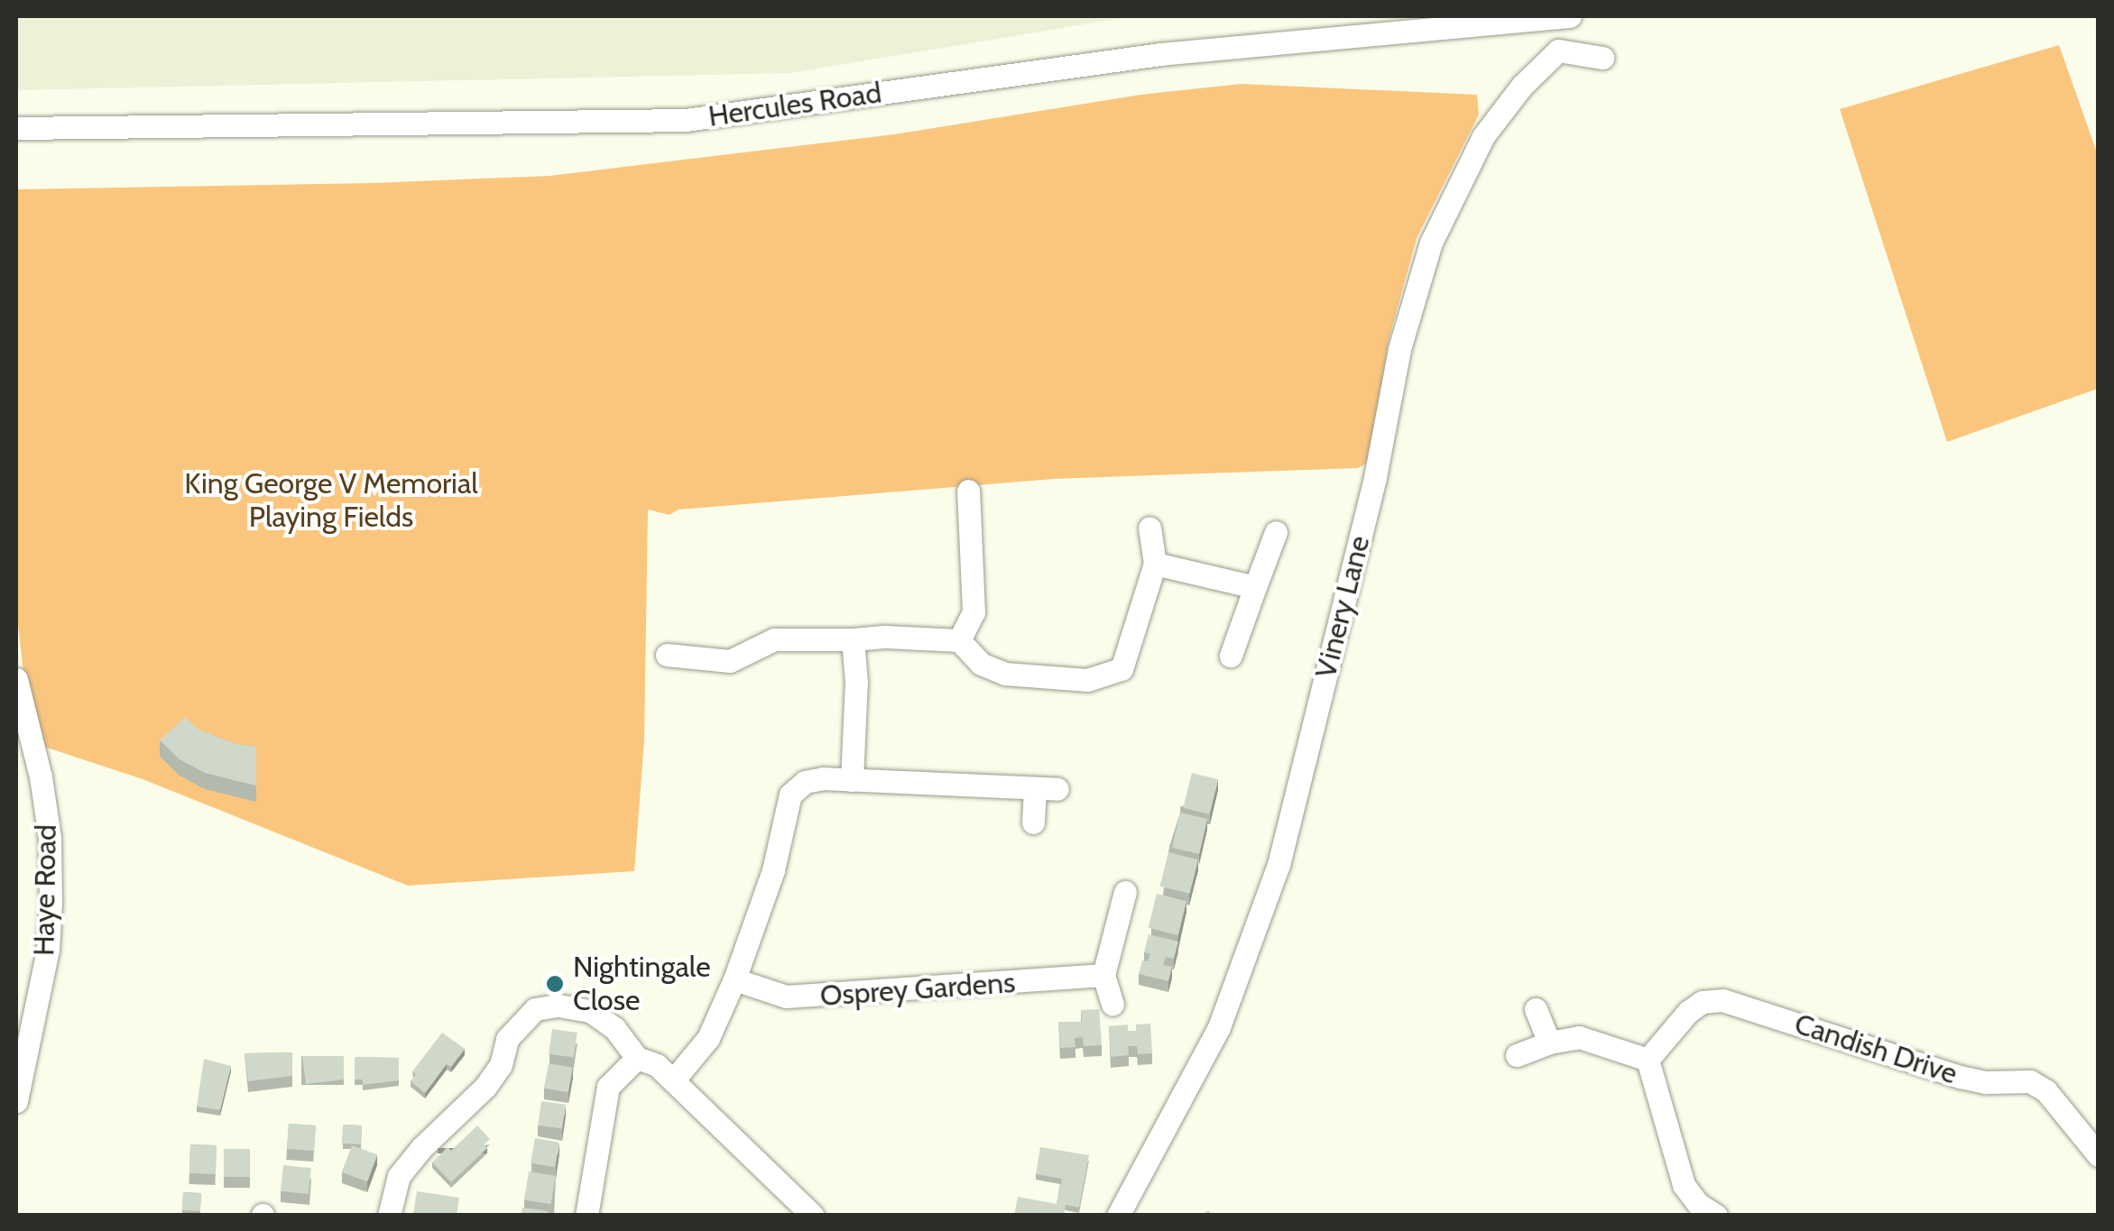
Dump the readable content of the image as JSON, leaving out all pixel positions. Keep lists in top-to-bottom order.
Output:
{
  "streets": {
    "street": [
      "Hercules Road",
      "Vinery Lane",
      "Haye Road",
      "Osprey Gardens",
      "Candish Drive"
    ]
  },
  "parks": ["King George V Memorial Playing Fields"],
  "places": ["Nightingale Close"]
}
